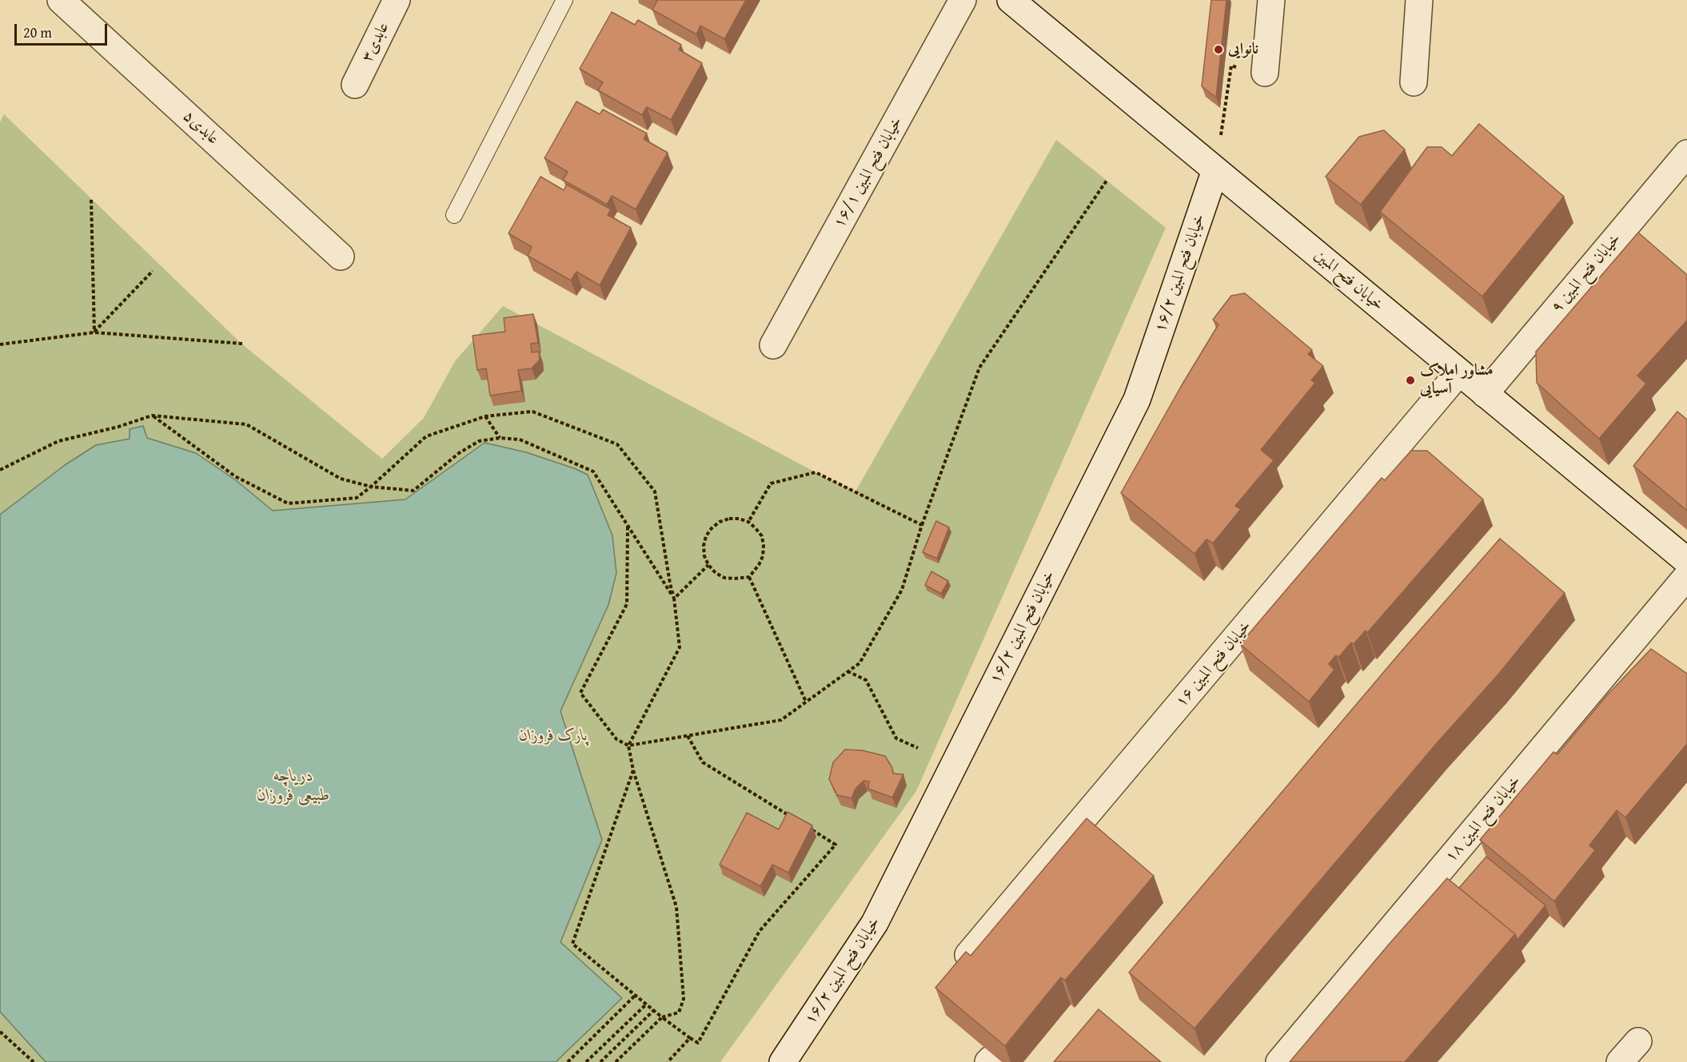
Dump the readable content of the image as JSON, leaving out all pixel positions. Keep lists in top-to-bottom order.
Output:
{
  "streets": {
    "street": [
      "عابدی۳",
      "عابدی۵",
      "خیابان فتح المبین ۱۶/۱",
      "خیابان فتح المبین ۱۶/۲",
      "خیابان فتح المبین ۹",
      "خیابان فتح المبین",
      "خیابان فتح المبین ۱۶",
      "خیابان فتح المبین ۱۸"
    ]
  },
  "crossings": [
    ["خیابان فتح المبین ۱۶/۲", "خیابان فتح المبین"],
    ["خیابان فتح المبین ۹", "خیابان فتح المبین"],
    ["خیابان فتح المبین", "خیابان فتح المبین ۱۶"]
  ],
  "water": ["دریاچه طبیعی فروزان"],
  "parks": ["پارک فروزان"],
  "places": ["نانوایی", "مشاور املاک آسیایی"],
  "scale_bar": "20 m"
}
